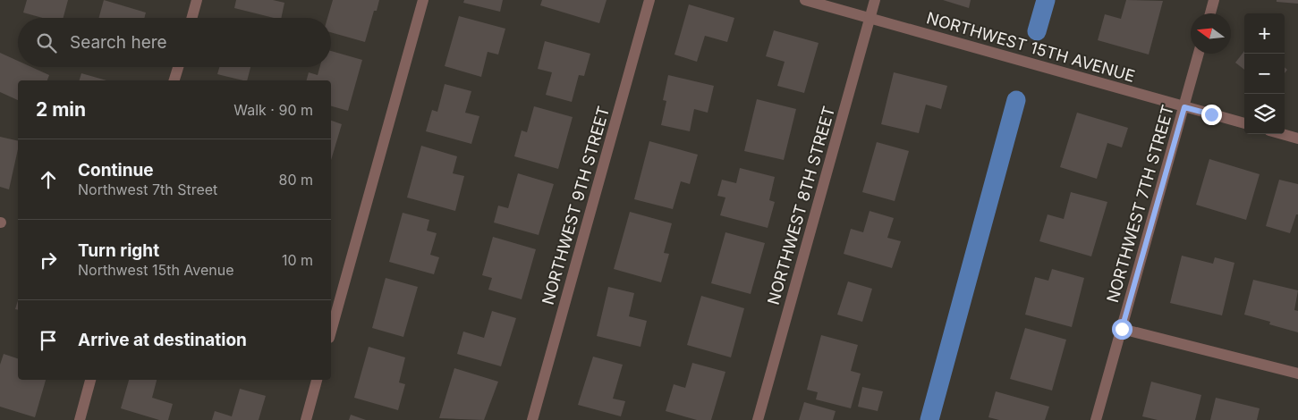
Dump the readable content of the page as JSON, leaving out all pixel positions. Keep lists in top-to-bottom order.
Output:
{
  "streets": {
    "street": [
      "NORTHWEST 15TH AVENUE",
      "NORTHWEST 7TH STREET",
      "NORTHWEST 9TH STREET",
      "NORTHWEST 8TH STREET"
    ]
  },
  "crossings": [
    ["NORTHWEST 15TH AVENUE", "NORTHWEST 7TH STREET"],
    ["NORTHWEST 15TH AVENUE", "NORTHWEST 8TH STREET"]
  ],
  "north": "left",
  "page": {
    "map_buttons": ["+", "−"],
    "search": "Search here",
    "heading": ["2 min", "Walk · 90 m"],
    "list": [
      ["Continue", "Northwest 7th Street", "80 m"],
      ["Turn right", "Northwest 15th Avenue", "10 m"],
      "Arrive at destination"
    ]
  }
}
